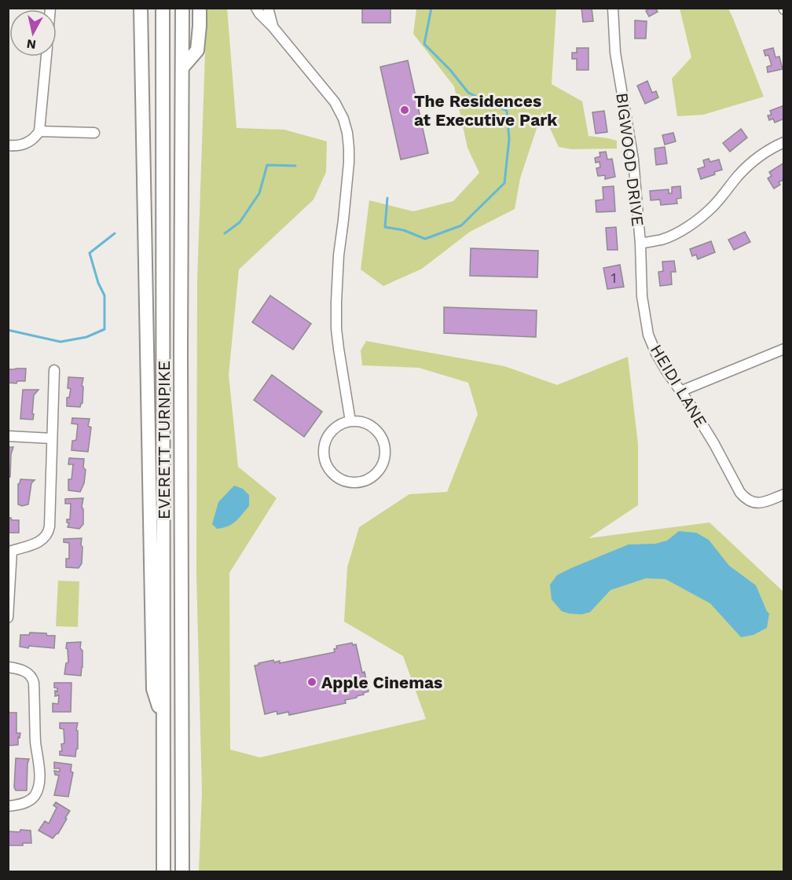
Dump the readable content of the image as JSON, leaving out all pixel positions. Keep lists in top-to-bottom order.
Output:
{
  "streets": {
    "highway": ["EVERETT TURNPIKE"],
    "street": ["BIGWOOD DRIVE", "HEIDI LANE"]
  },
  "crossings": [
    ["BIGWOOD DRIVE", "HEIDI LANE"]
  ],
  "places": ["The Residences at Executive Park", "Apple Cinemas"],
  "house_numbers": ["1"],
  "north": "bottom"
}
